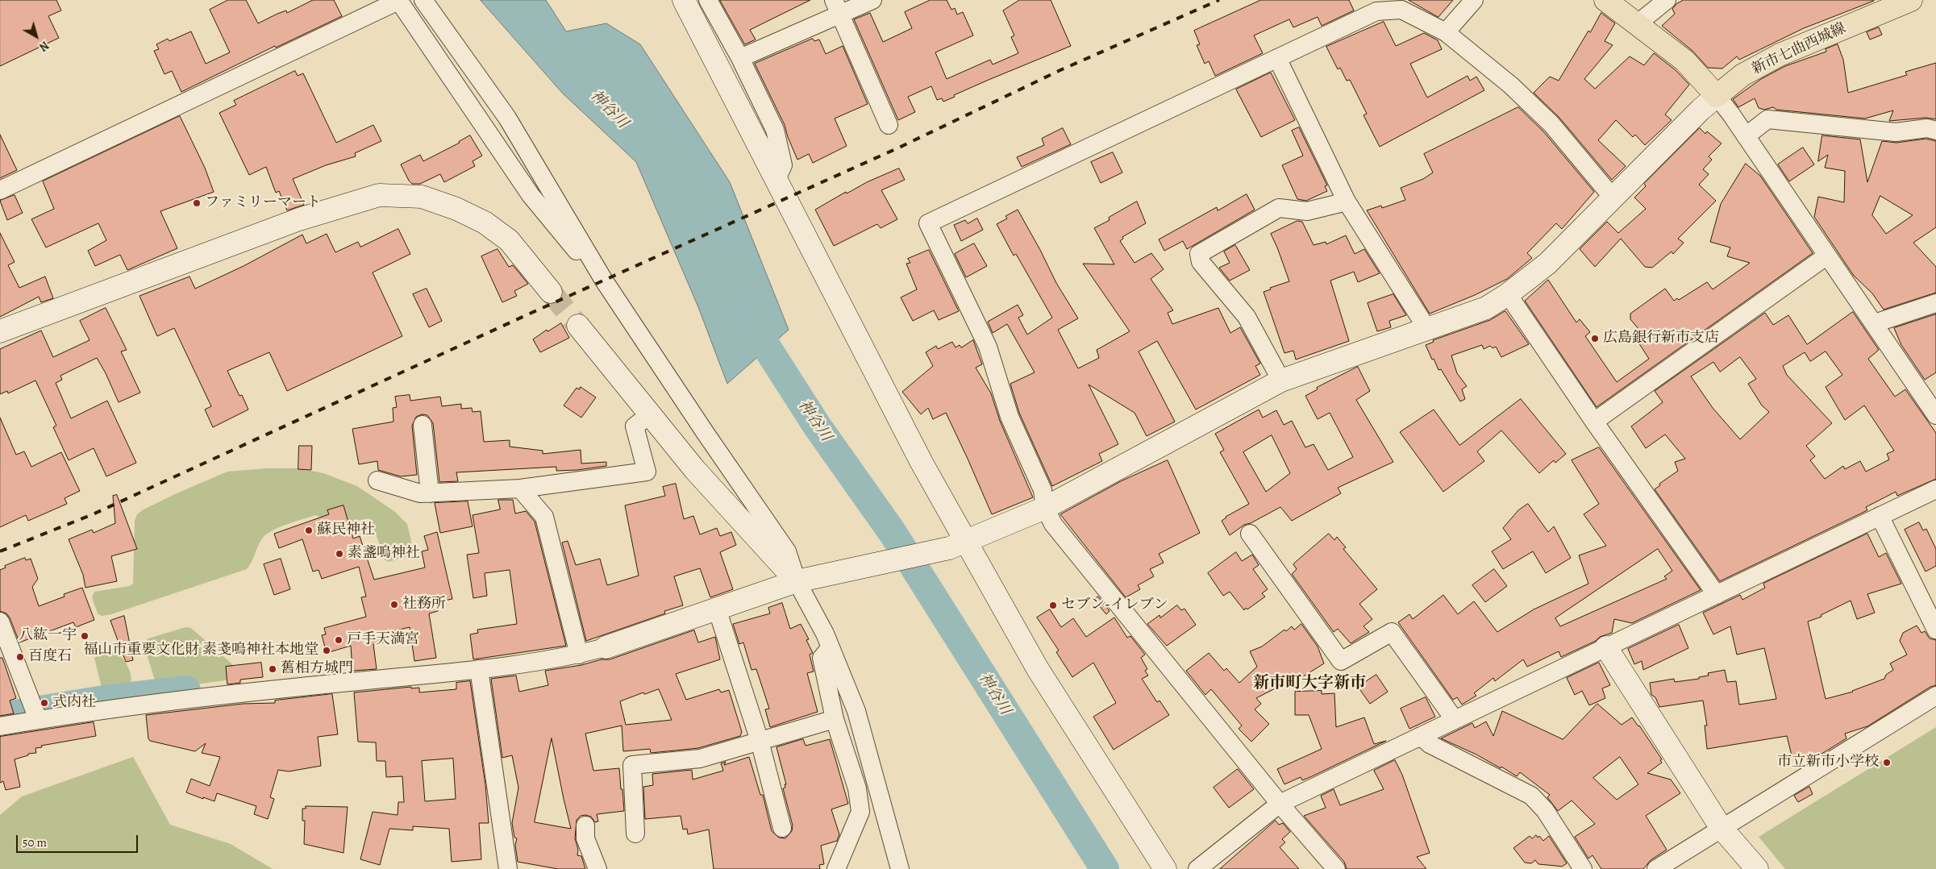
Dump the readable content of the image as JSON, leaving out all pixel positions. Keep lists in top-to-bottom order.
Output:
{
  "streets": {
    "main road": ["新市七曲西城線"]
  },
  "districts": ["新市町大字新市"],
  "water": ["神谷川"],
  "places": [
    "ファミリーマート",
    "広島銀行新市支店",
    "蘇民神社",
    "素盞嗚神社",
    "社務所",
    "セブン-イレブン",
    "八紘一宇",
    "戸手天満宮",
    "福山市重要文化財 素戔嗚神社本地堂",
    "百度石",
    "舊相方城門",
    "式内社",
    "市立新市小学校"
  ],
  "scale_bar": "50 m",
  "north": "bottom right"
}
